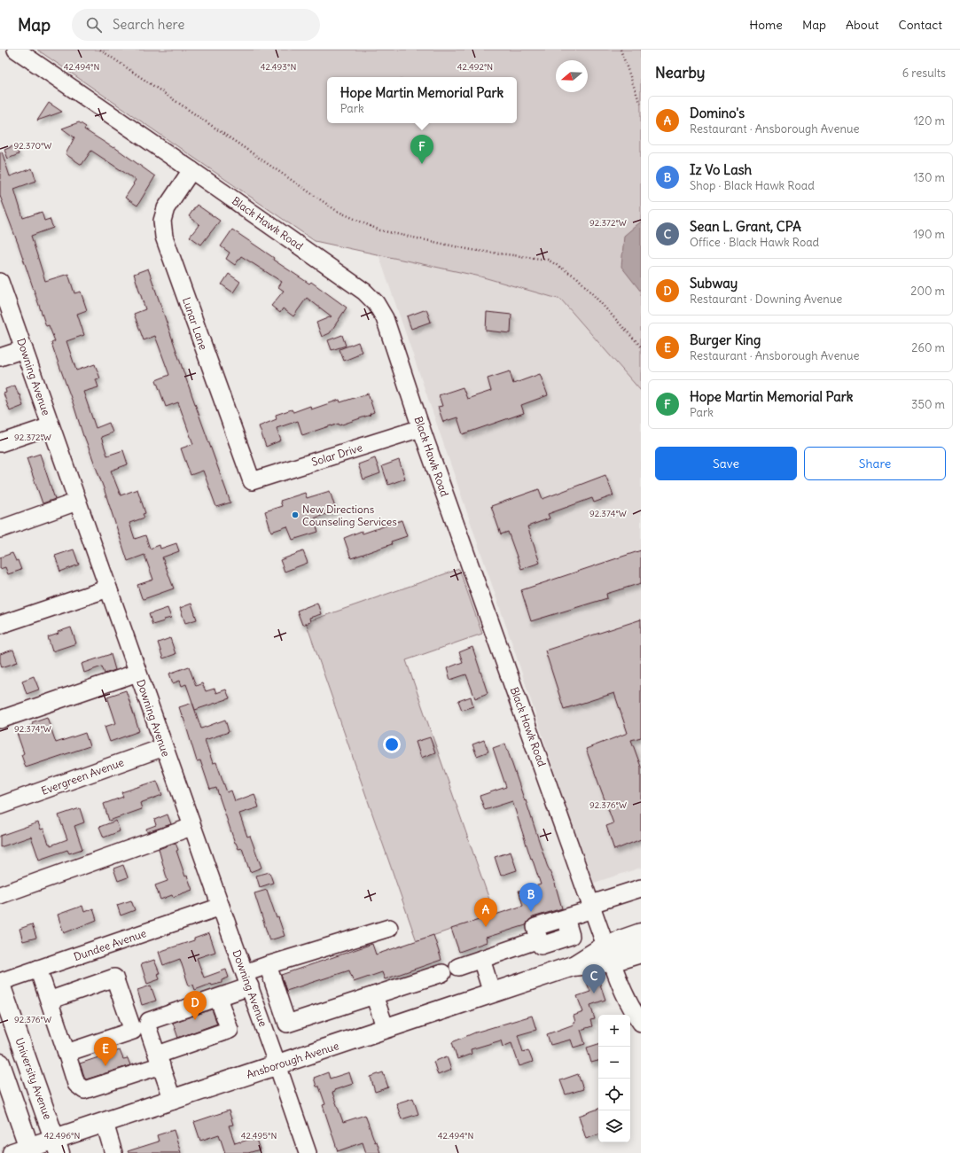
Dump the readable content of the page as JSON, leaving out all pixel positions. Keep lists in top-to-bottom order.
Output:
{
  "streets": {
    "main road": ["Ansborough Avenue", "University Avenue"],
    "street": [
      "Black Hawk Road",
      "Lunar Lane",
      "Downing Avenue",
      "Solar Drive",
      "Evergreen Avenue",
      "Dundee Avenue"
    ]
  },
  "crossings": [
    ["Black Hawk Road", "Lunar Lane"],
    ["Black Hawk Road", "Solar Drive"],
    ["Black Hawk Road", "Ansborough Avenue"],
    ["Lunar Lane", "Solar Drive"],
    ["Downing Avenue", "Evergreen Avenue"],
    ["Downing Avenue", "Dundee Avenue"],
    ["Downing Avenue", "Ansborough Avenue"],
    ["Ansborough Avenue", "University Avenue"]
  ],
  "places": ["New Directions Counseling Services"],
  "north": "left",
  "page": {
    "header": "Map",
    "search": "Search here",
    "nav": [
      "Home",
      "Map",
      "About",
      "Contact"
    ],
    "heading": ["Nearby", "6 results"],
    "popup": ["Hope Martin Memorial Park", "Park"],
    "list": [
      {
        "mark": "A",
        "name": "Domino's",
        "note": "Restaurant · Ansborough Avenue",
        "value": "120 m"
      },
      {
        "mark": "B",
        "name": "Iz Vo Lash",
        "note": "Shop · Black Hawk Road",
        "value": "130 m"
      },
      {
        "mark": "C",
        "name": "Sean L. Grant, CPA",
        "note": "Office · Black Hawk Road",
        "value": "190 m"
      },
      {
        "mark": "D",
        "name": "Subway",
        "note": "Restaurant · Downing Avenue",
        "value": "200 m"
      },
      {
        "mark": "E",
        "name": "Burger King",
        "note": "Restaurant · Ansborough Avenue",
        "value": "260 m"
      },
      {
        "mark": "F",
        "name": "Hope Martin Memorial Park",
        "note": "Park",
        "value": "350 m"
      }
    ],
    "pins": [
      "F",
      "B",
      "A",
      "C",
      "D",
      "E"
    ],
    "buttons": ["Save", "Share"],
    "map_buttons": ["+", "−"]
  },
  "coordinates": [
    "42.494°N",
    "42.493°N",
    "42.492°N",
    "92.370°W",
    "92.372°W",
    "92.374°W",
    "92.376°W",
    "42.496°N",
    "42.495°N"
  ]
}
